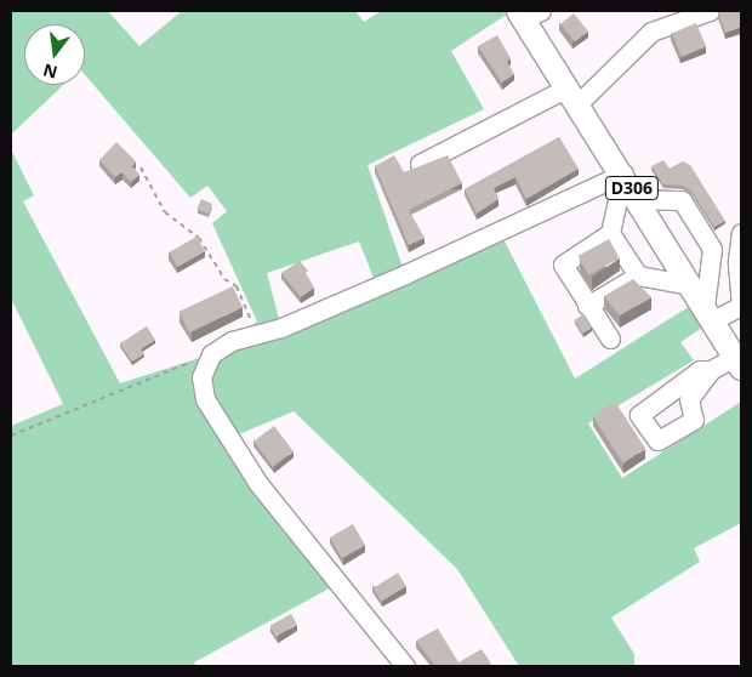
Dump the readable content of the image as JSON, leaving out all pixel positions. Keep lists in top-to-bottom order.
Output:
{
  "streets": {
    "main road": ["D306"]
  },
  "north": "bottom"
}
